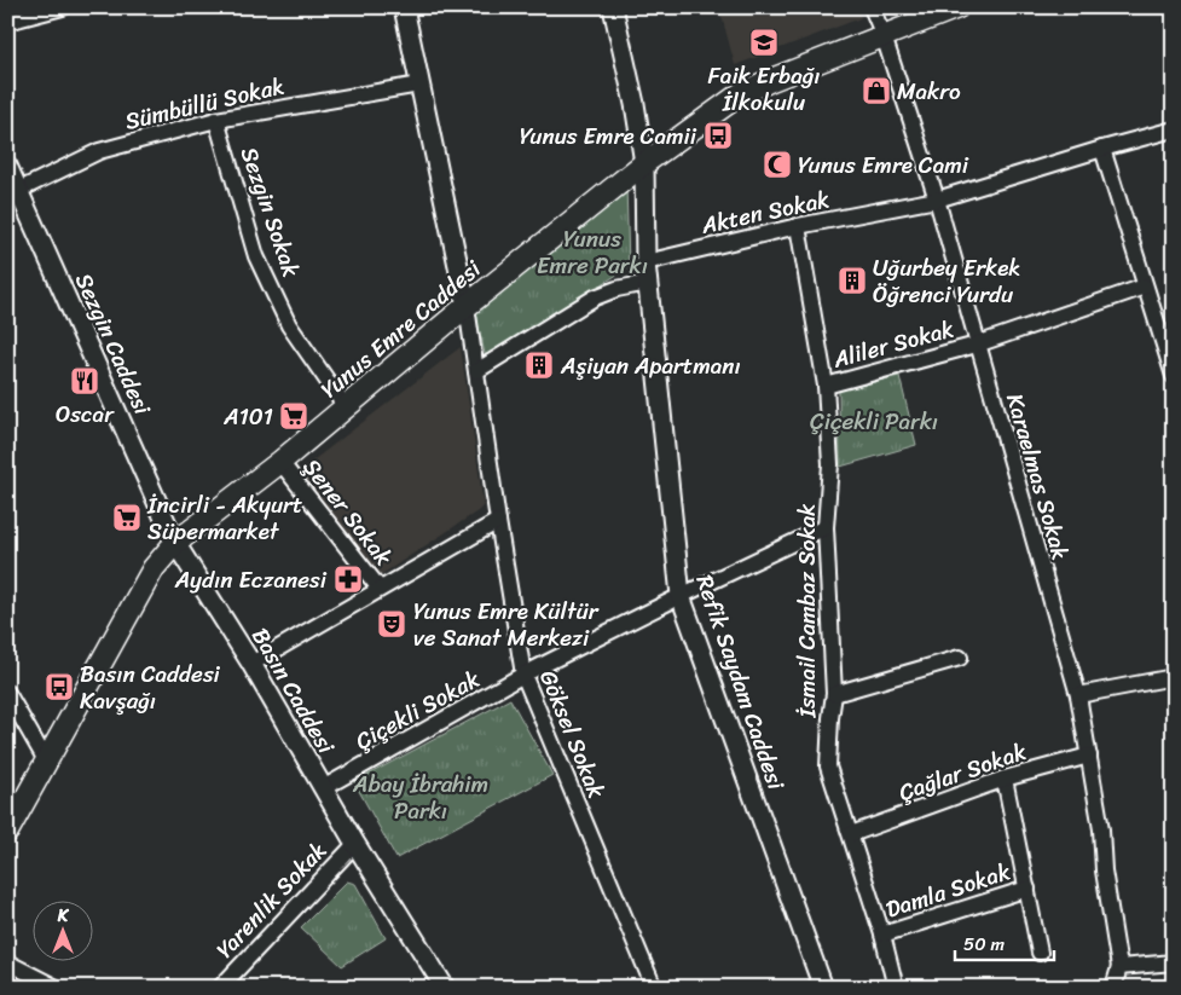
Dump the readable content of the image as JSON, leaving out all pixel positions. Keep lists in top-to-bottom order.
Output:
{
  "streets": {
    "main road": ["Yunus Emre Caddesi"],
    "street": [
      "Sümbüllü Sokak",
      "Sezgin Sokak",
      "Akten Sokak",
      "Sezgin Caddesi",
      "Aliler Sokak",
      "Karaelmas Sokak",
      "Şener Sokak",
      "İsmail Cambaz Sokak",
      "Refik Saydam Caddesi",
      "Basın Caddesi",
      "Çiçekli Sokak",
      "Göksel Sokak",
      "Çağlar Sokak",
      "Damla Sokak",
      "Yarenlik Sokak"
    ]
  },
  "crossings": [
    ["Sümbüllü Sokak", "Sezgin Sokak"],
    ["Sümbüllü Sokak", "Sezgin Caddesi"],
    ["Sezgin Sokak", "Yunus Emre Caddesi"],
    ["Akten Sokak", "Karaelmas Sokak"],
    ["Akten Sokak", "İsmail Cambaz Sokak"],
    ["Akten Sokak", "Refik Saydam Caddesi"],
    ["Yunus Emre Caddesi", "Sezgin Caddesi"],
    ["Yunus Emre Caddesi", "Karaelmas Sokak"],
    ["Yunus Emre Caddesi", "Şener Sokak"],
    ["Yunus Emre Caddesi", "Refik Saydam Caddesi"],
    ["Yunus Emre Caddesi", "Basın Caddesi"],
    ["Yunus Emre Caddesi", "Göksel Sokak"],
    ["Sezgin Caddesi", "Basın Caddesi"],
    ["Aliler Sokak", "Karaelmas Sokak"],
    ["Aliler Sokak", "İsmail Cambaz Sokak"],
    ["Karaelmas Sokak", "Çağlar Sokak"],
    ["Şener Sokak", "Basın Caddesi"],
    ["Şener Sokak", "Göksel Sokak"],
    ["İsmail Cambaz Sokak", "Çiçekli Sokak"],
    ["İsmail Cambaz Sokak", "Çağlar Sokak"],
    ["İsmail Cambaz Sokak", "Damla Sokak"],
    ["Refik Saydam Caddesi", "Çiçekli Sokak"],
    ["Basın Caddesi", "Çiçekli Sokak"],
    ["Basın Caddesi", "Yarenlik Sokak"],
    ["Çiçekli Sokak", "Göksel Sokak"]
  ],
  "parks": ["Yunus Emre Parkı", "Çiçekli Parkı", "Abay İbrahim Parkı"],
  "places": {
    "school or university": ["Faik Erbağı İlkokulu"],
    "shop": ["Makro"],
    "bus stop": ["Yunus Emre Camii", "Basın Caddesi Kavşağı"],
    "mosque": ["Yunus Emre Cami"],
    "building": ["Uğurbey Erkek Öğrenci Yurdu", "Aşiyan Apartmanı"],
    "restaurant": ["Oscar"],
    "supermarket": ["A101", "İncirli - Akyurt Süpermarket"],
    "pharmacy": ["Aydın Eczanesi"],
    "theatre": ["Yunus Emre Kültür ve Sanat Merkezi"]
  },
  "scale_bar": "50 m",
  "north": "top"
}
